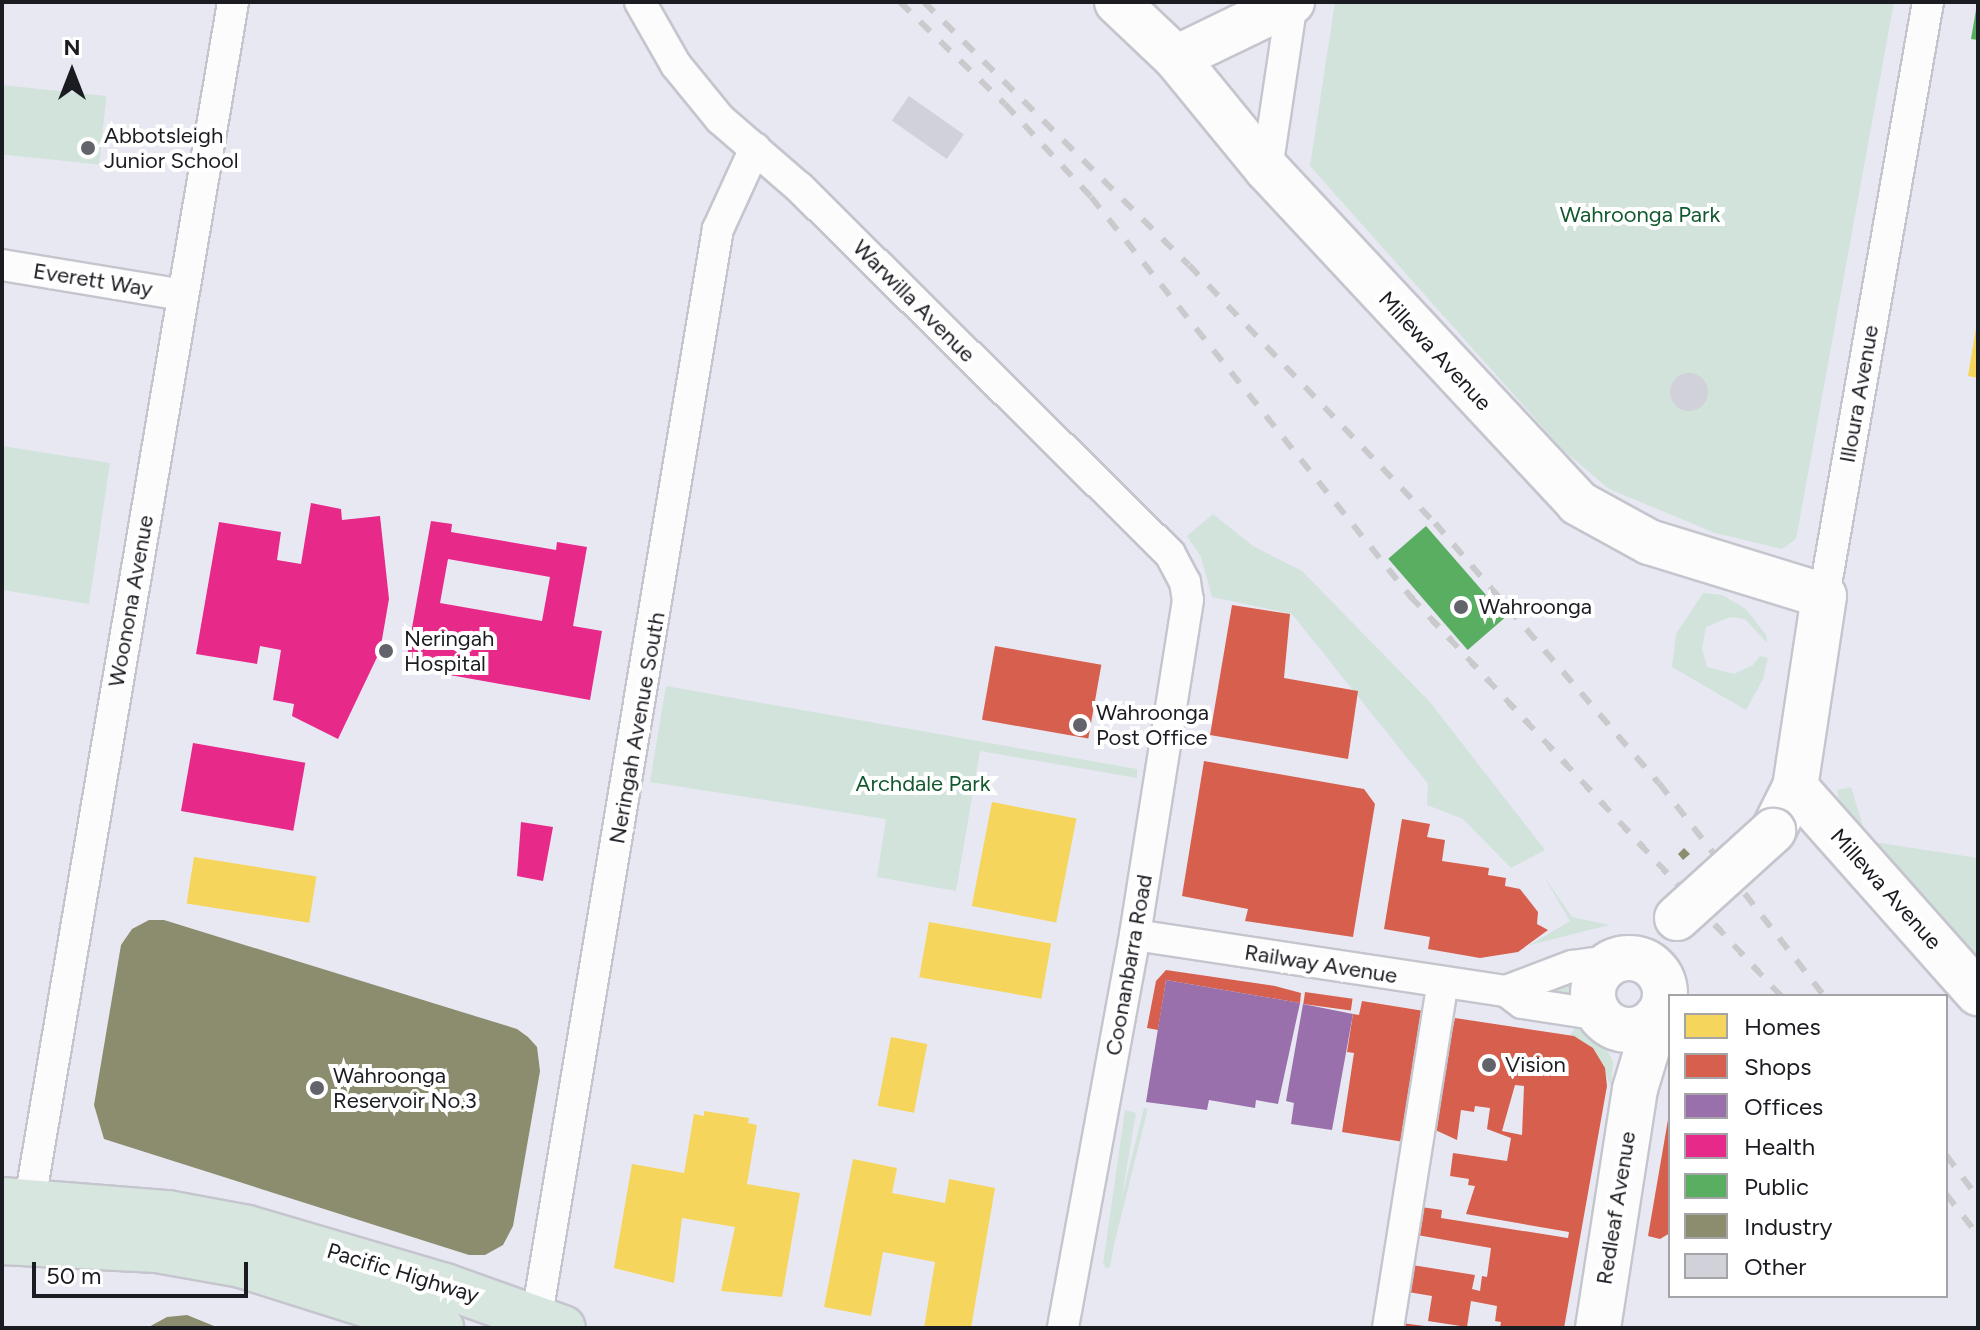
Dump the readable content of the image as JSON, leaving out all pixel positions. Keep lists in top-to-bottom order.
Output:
{
  "streets": {
    "highway": ["Pacific Highway"],
    "street": [
      "Everett Way",
      "Warwilla Avenue",
      "Millewa Avenue",
      "Illoura Avenue",
      "Woonona Avenue",
      "Neringah Avenue South",
      "Railway Avenue",
      "Coonanbarra Road",
      "Redleaf Avenue"
    ]
  },
  "crossings": [
    ["Everett Way", "Woonona Avenue"],
    ["Warwilla Avenue", "Neringah Avenue South"],
    ["Warwilla Avenue", "Coonanbarra Road"],
    ["Millewa Avenue", "Illoura Avenue"],
    ["Woonona Avenue", "Pacific Highway"],
    ["Neringah Avenue South", "Pacific Highway"],
    ["Railway Avenue", "Coonanbarra Road"],
    ["Railway Avenue", "Redleaf Avenue"]
  ],
  "parks": ["Wahroonga Park", "Archdale Park"],
  "places": [
    "Abbotsleigh Junior School",
    "Wahroonga",
    "Neringah Hospital",
    "Wahroonga Post Office",
    "Vision",
    "Wahroonga Reservoir No.3"
  ],
  "legend": [
    "Homes",
    "Shops",
    "Offices",
    "Health",
    "Public",
    "Industry",
    "Other"
  ],
  "scale_bar": "50 m",
  "north": "top"
}
